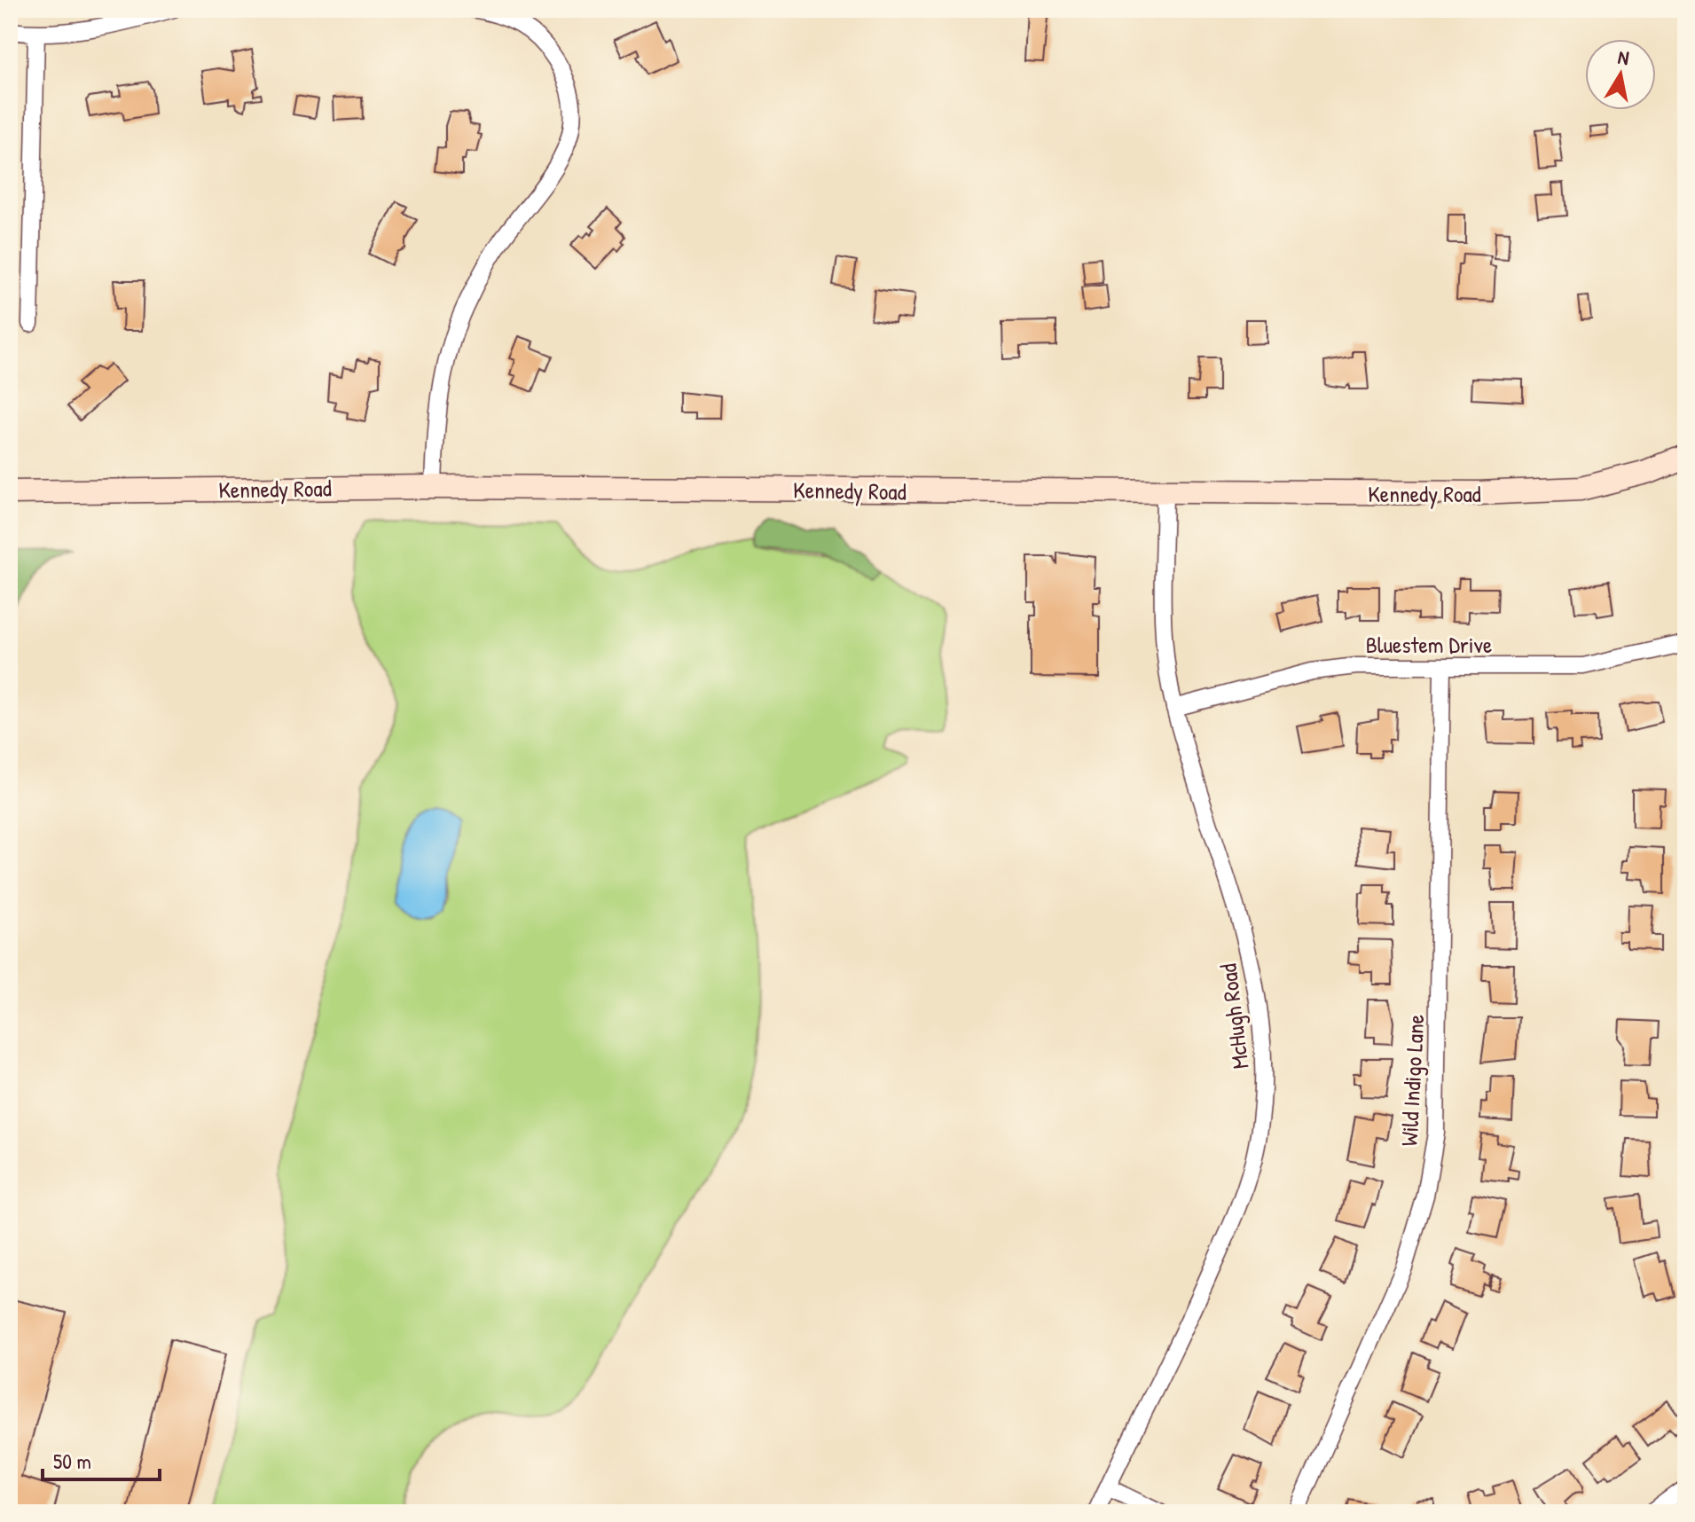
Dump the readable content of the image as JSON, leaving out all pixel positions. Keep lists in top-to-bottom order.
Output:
{
  "streets": {
    "main road": ["Kennedy Road"],
    "street": ["Bluestem Drive", "McHugh Road", "Wild Indigo Lane"]
  },
  "crossings": [
    ["Kennedy Road", "McHugh Road"],
    ["Bluestem Drive", "McHugh Road"],
    ["Bluestem Drive", "Wild Indigo Lane"]
  ],
  "scale_bar": "50 m",
  "north": "top"
}
